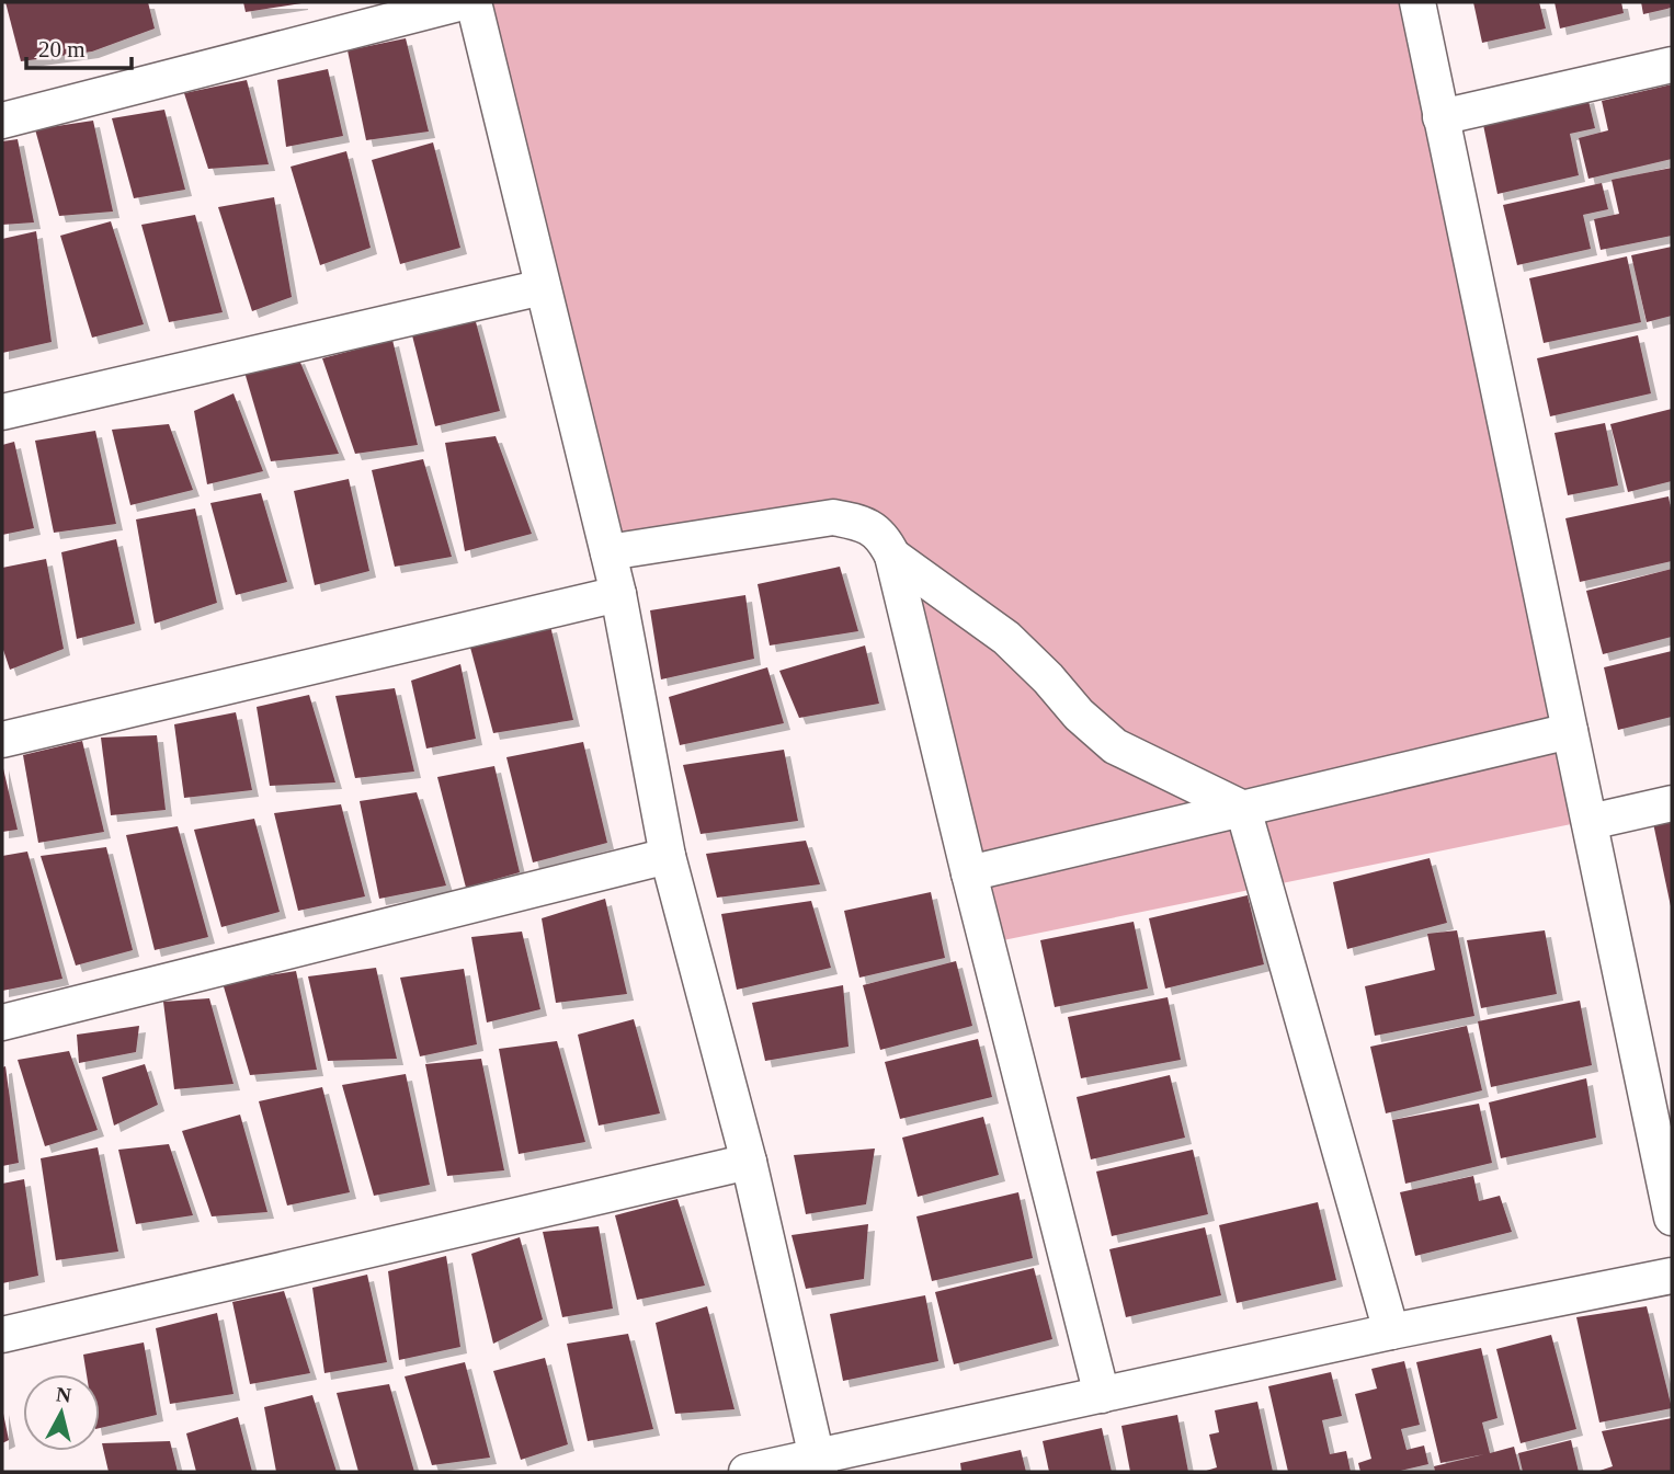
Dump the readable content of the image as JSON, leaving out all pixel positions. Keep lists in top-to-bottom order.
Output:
{
  "scale_bar": "20 m",
  "north": "top"
}
